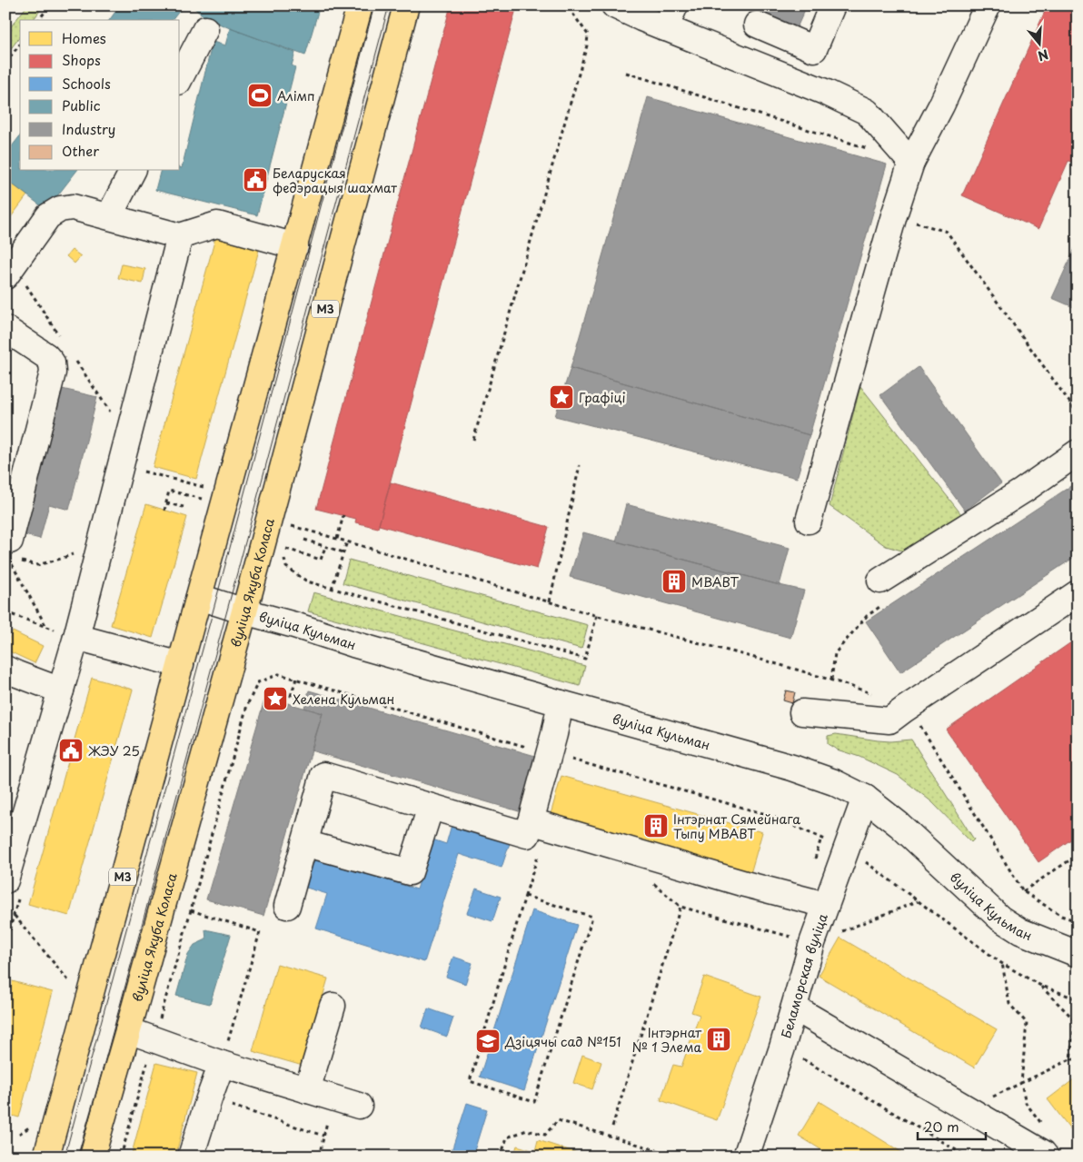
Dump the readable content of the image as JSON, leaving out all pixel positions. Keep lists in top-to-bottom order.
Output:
{
  "streets": {
    "main road": ["М3", "вуліца Якуба Коласа"],
    "street": ["вуліца Кульман", "Беламорская вуліца"]
  },
  "crossings": [
    ["М3", "вуліца Кульман"],
    ["вуліца Якуба Коласа", "вуліца Кульман"],
    ["вуліца Кульман", "Беламорская вуліца"]
  ],
  "places": {
    "sports": ["Алімп"],
    "public building": ["Беларуская федэрацыя шахмат", "ЖЭУ 25"],
    "place": ["Графіці", "Хелена Кульман"],
    "building": ["МВАВТ", "Інтэрнат Сямейнага Тыпу МВАВТ", "Інтэрнат № 1 Элема"],
    "school or university": ["Дзіцячы сад №151"]
  },
  "legend": [
    "Homes",
    "Shops",
    "Schools",
    "Public",
    "Industry",
    "Other"
  ],
  "scale_bar": "20 m",
  "north": "bottom"
}
